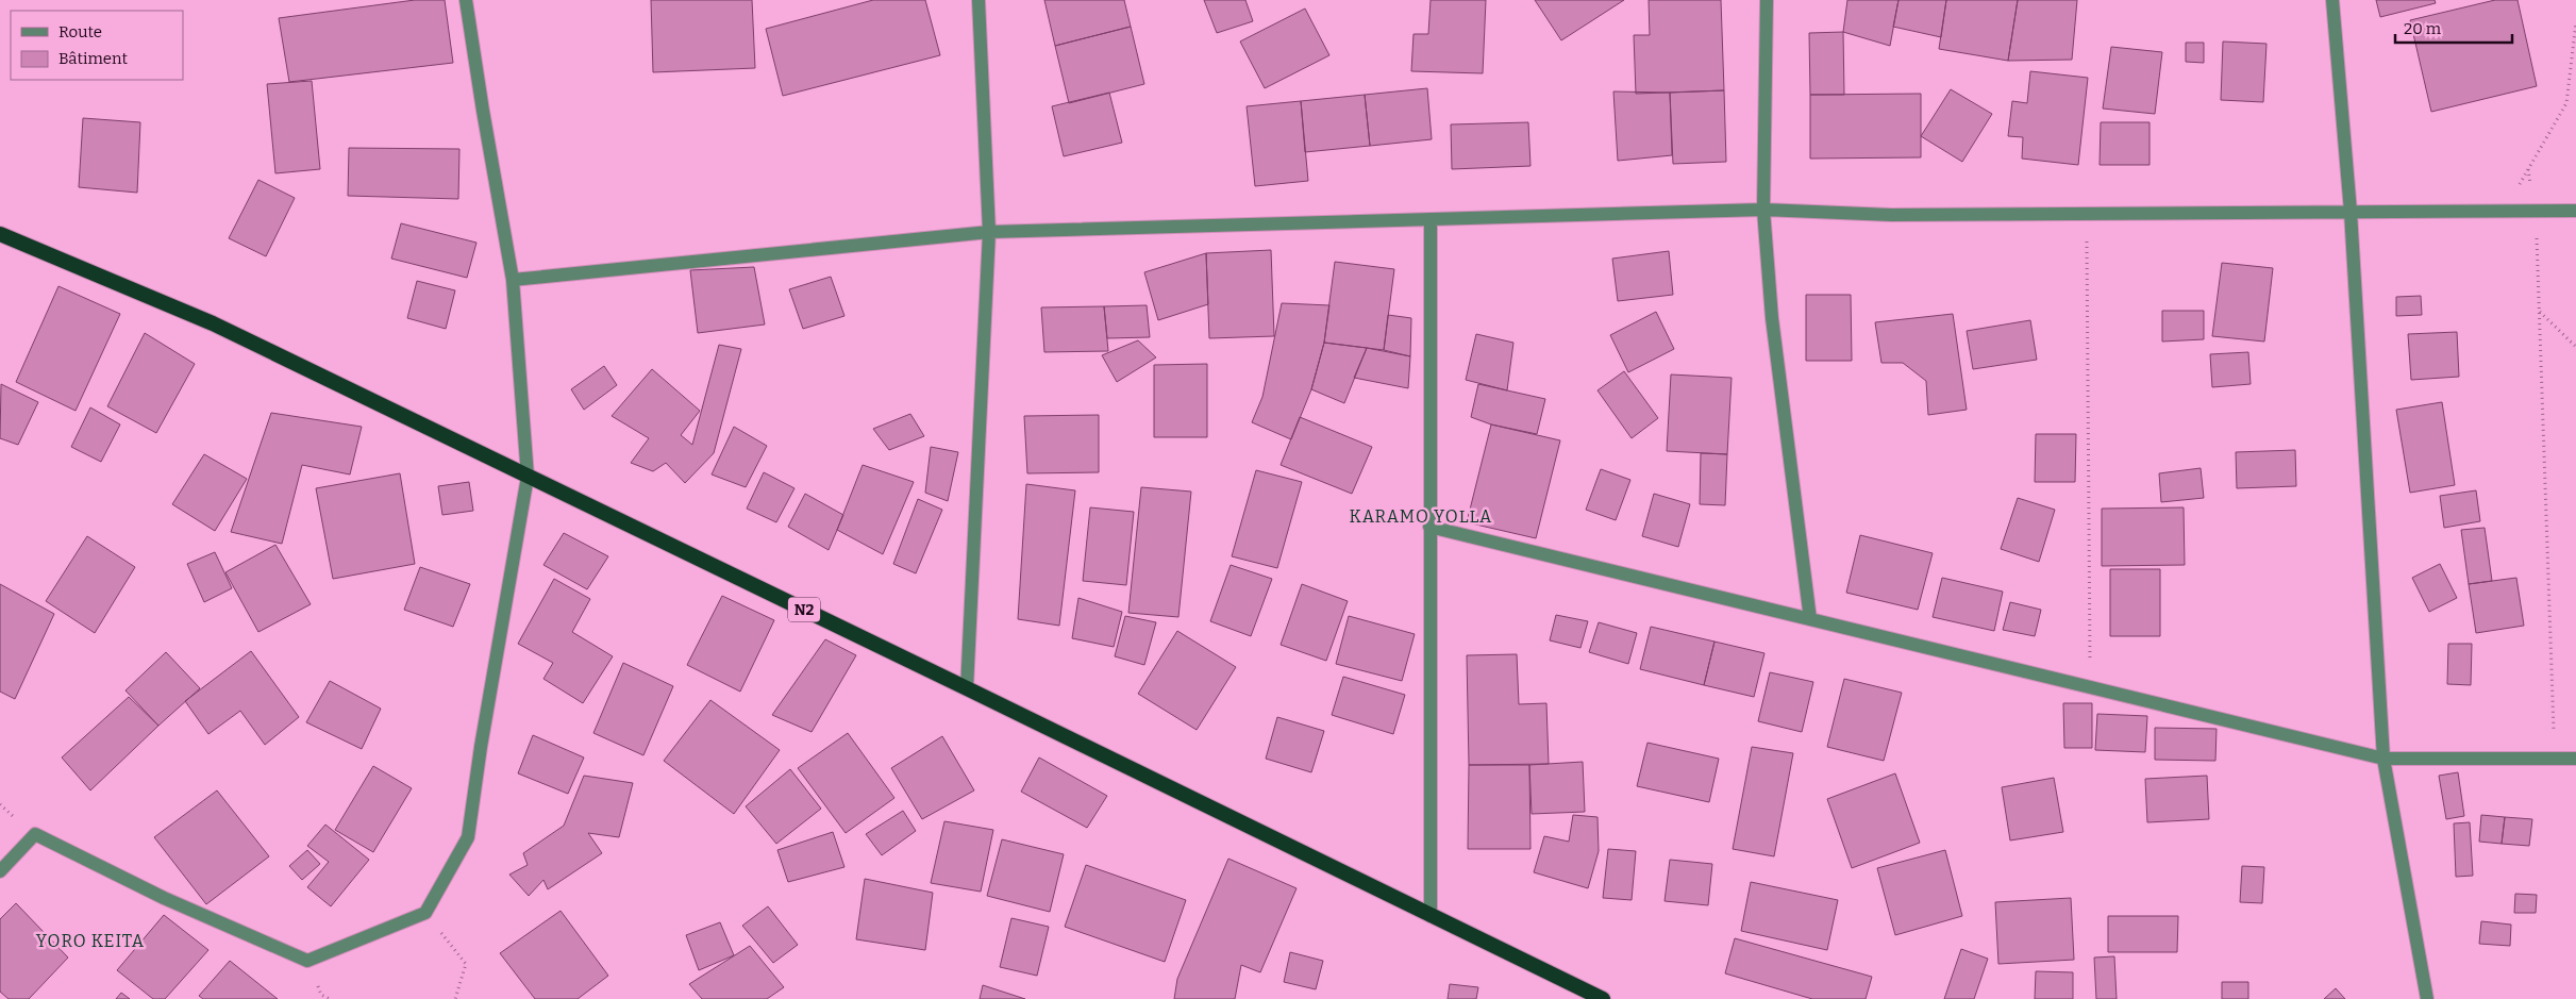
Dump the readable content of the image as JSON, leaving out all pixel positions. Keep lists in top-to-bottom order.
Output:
{
  "streets": {
    "highway": ["N2"]
  },
  "districts": ["KARAMO YOLLA", "YORO KEITA"],
  "legend": ["Route", "Bâtiment"],
  "scale_bar": "20 m"
}
